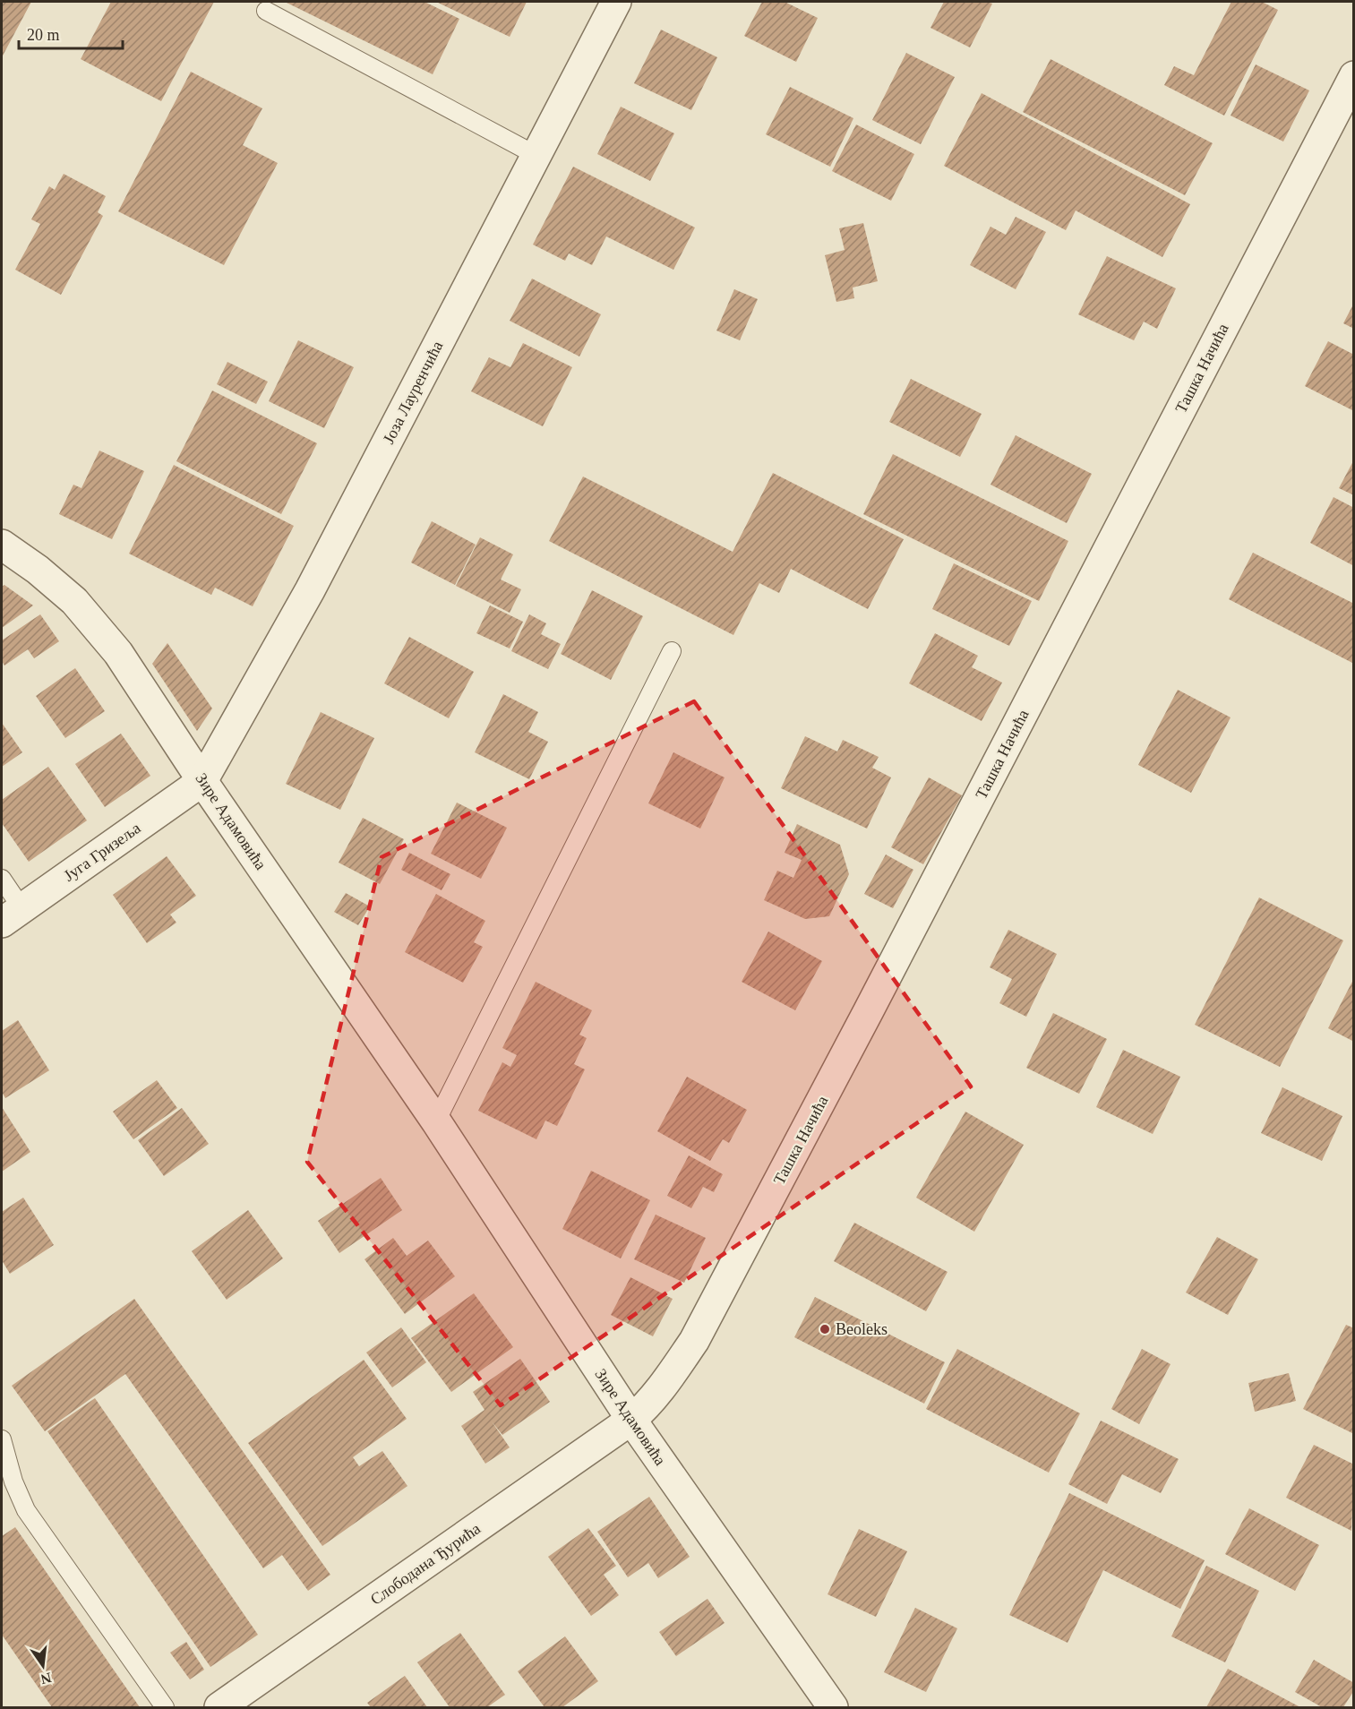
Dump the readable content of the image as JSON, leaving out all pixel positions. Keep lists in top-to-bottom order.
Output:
{
  "streets": {
    "street": [
      "Ташка Начића",
      "Јоза Лауренчића",
      "Зире Адамовића",
      "Југа Гризеља",
      "Слободана Ђурића"
    ]
  },
  "crossings": [
    ["Ташка Начића", "Зире Адамовића"],
    ["Ташка Начића", "Слободана Ђурића"],
    ["Јоза Лауренчића", "Зире Адамовића"],
    ["Јоза Лауренчића", "Југа Гризеља"],
    ["Зире Адамовића", "Југа Гризеља"],
    ["Зире Адамовића", "Слободана Ђурића"]
  ],
  "places": ["Beoleks"],
  "scale_bar": "20 m",
  "north": "bottom"
}
